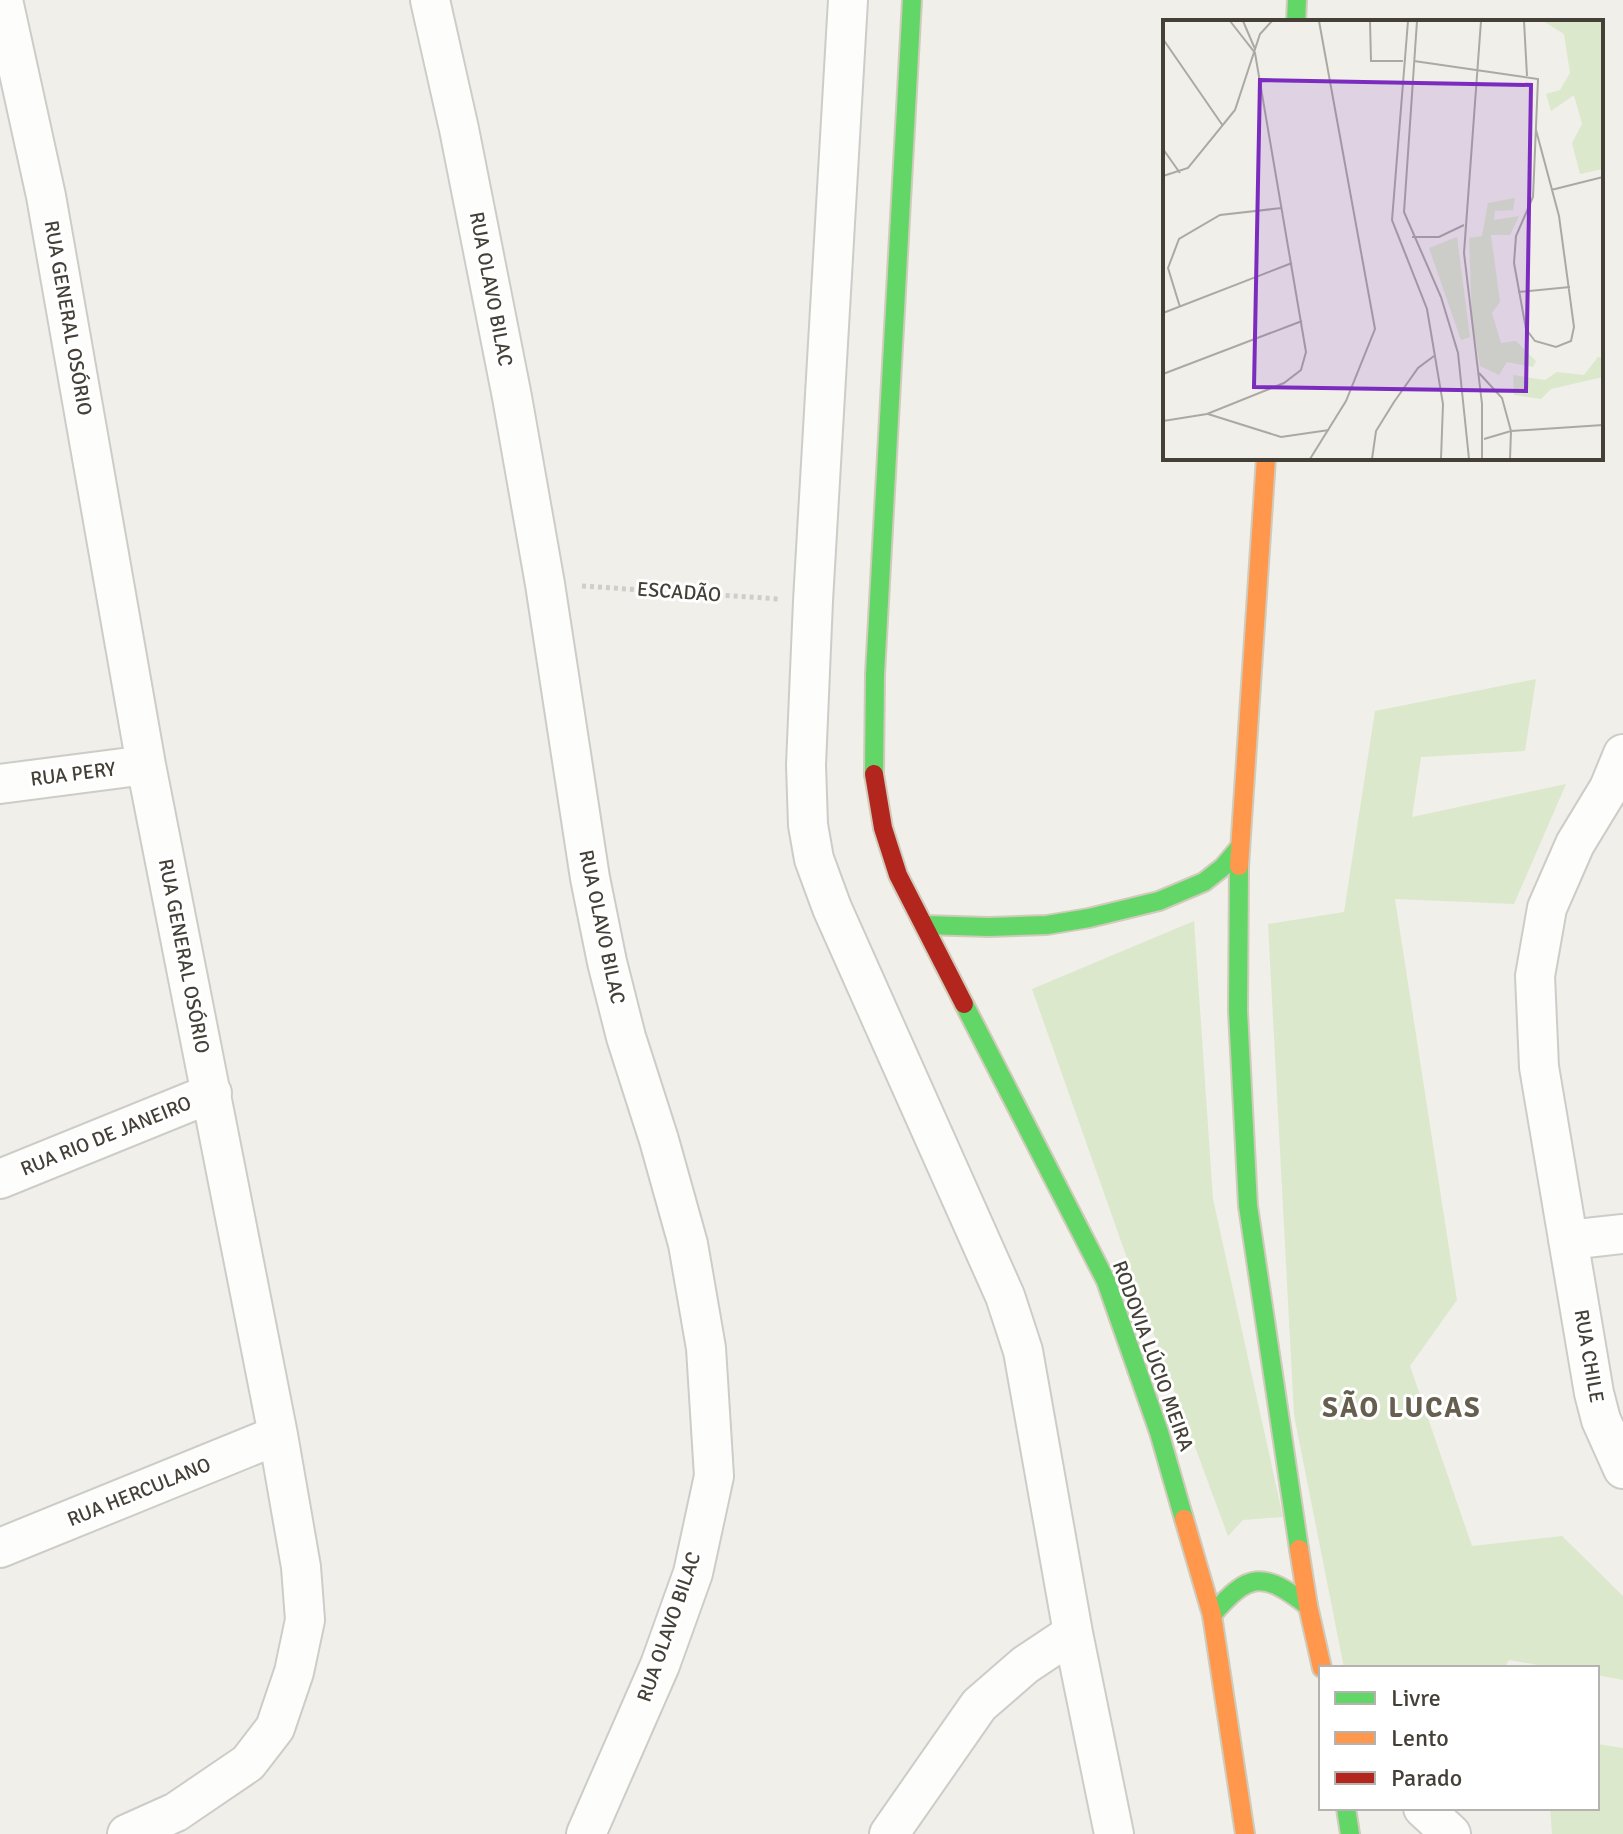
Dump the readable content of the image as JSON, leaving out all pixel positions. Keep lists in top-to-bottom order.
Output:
{
  "streets": {
    "main road": ["RODOVIA LÚCIO MEIRA"],
    "street": [
      "RUA OLAVO BILAC",
      "RUA GENERAL OSÓRIO",
      "RUA PERY",
      "RUA RIO DE JANEIRO",
      "RUA CHILE",
      "RUA HERCULANO"
    ],
    "path": ["ESCADÃO"]
  },
  "crossings": [
    ["RUA OLAVO BILAC", "ESCADÃO"],
    ["RUA GENERAL OSÓRIO", "RUA PERY"],
    ["RUA GENERAL OSÓRIO", "RUA RIO DE JANEIRO"],
    ["RUA GENERAL OSÓRIO", "RUA HERCULANO"]
  ],
  "districts": ["SÃO LUCAS"],
  "legend": ["Livre", "Lento", "Parado"]
}
